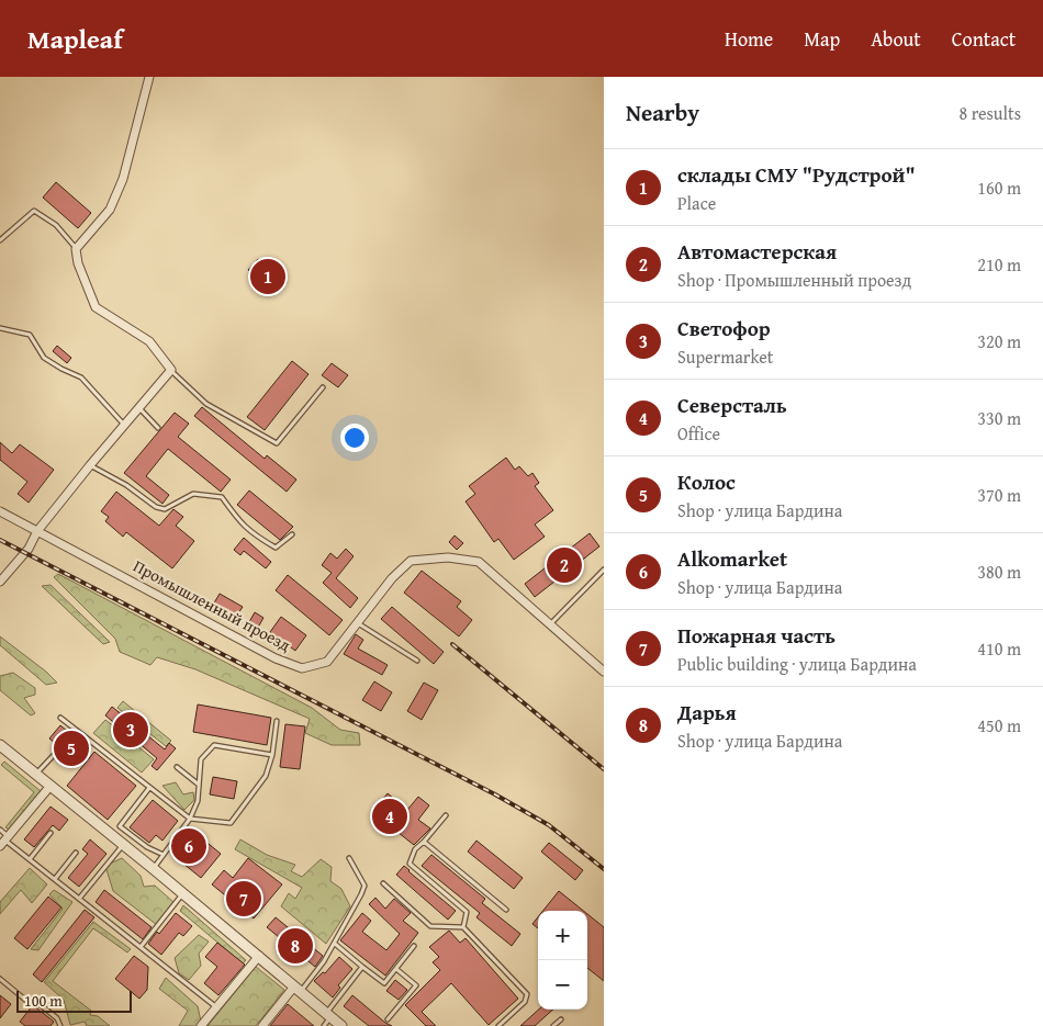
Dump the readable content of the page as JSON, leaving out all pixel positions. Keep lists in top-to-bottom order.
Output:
{
  "streets": {
    "street": ["Промышленный проезд"]
  },
  "scale_bar": "100 m",
  "page": {
    "header": "Mapleaf",
    "nav": [
      "Home",
      "Map",
      "About",
      "Contact"
    ],
    "heading": ["Nearby", "8 results"],
    "list": [
      {
        "mark": "1",
        "name": "склады СМУ \"Рудстрой\"",
        "note": "Place",
        "value": "160 m"
      },
      {
        "mark": "2",
        "name": "Автомастерская",
        "note": "Shop · Промышленный проезд",
        "value": "210 m"
      },
      {
        "mark": "3",
        "name": "Светофор",
        "note": "Supermarket",
        "value": "320 m"
      },
      {
        "mark": "4",
        "name": "Северсталь",
        "note": "Office",
        "value": "330 m"
      },
      {
        "mark": "5",
        "name": "Колос",
        "note": "Shop · улица Бардина",
        "value": "370 m"
      },
      {
        "mark": "6",
        "name": "Alkomarket",
        "note": "Shop · улица Бардина",
        "value": "380 m"
      },
      {
        "mark": "7",
        "name": "Пожарная часть",
        "note": "Public building · улица Бардина",
        "value": "410 m"
      },
      {
        "mark": "8",
        "name": "Дарья",
        "note": "Shop · улица Бардина",
        "value": "450 m"
      }
    ],
    "pins": [
      "1",
      "2",
      "3",
      "5",
      "4",
      "6",
      "7",
      "8"
    ],
    "map_buttons": ["+", "−"],
    "scale": "100 m"
  }
}
